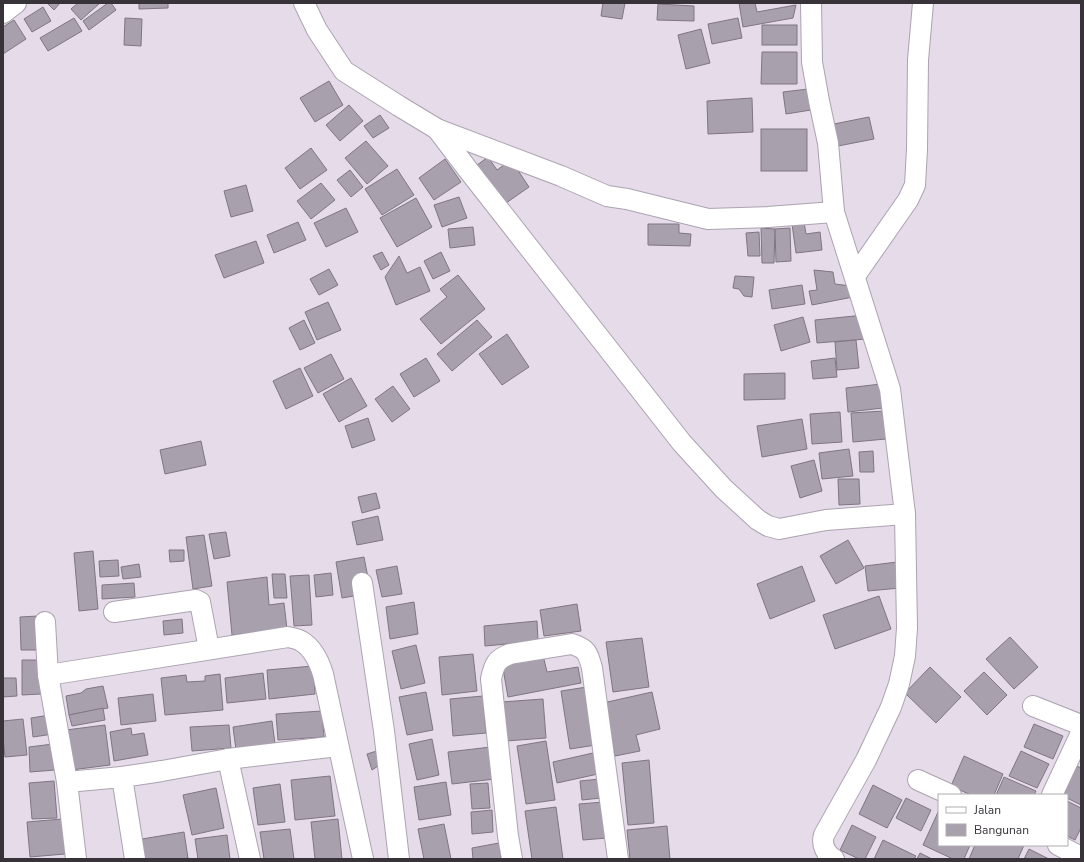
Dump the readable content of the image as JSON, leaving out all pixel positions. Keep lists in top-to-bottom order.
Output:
{
  "legend": ["Jalan", "Bangunan"]
}
